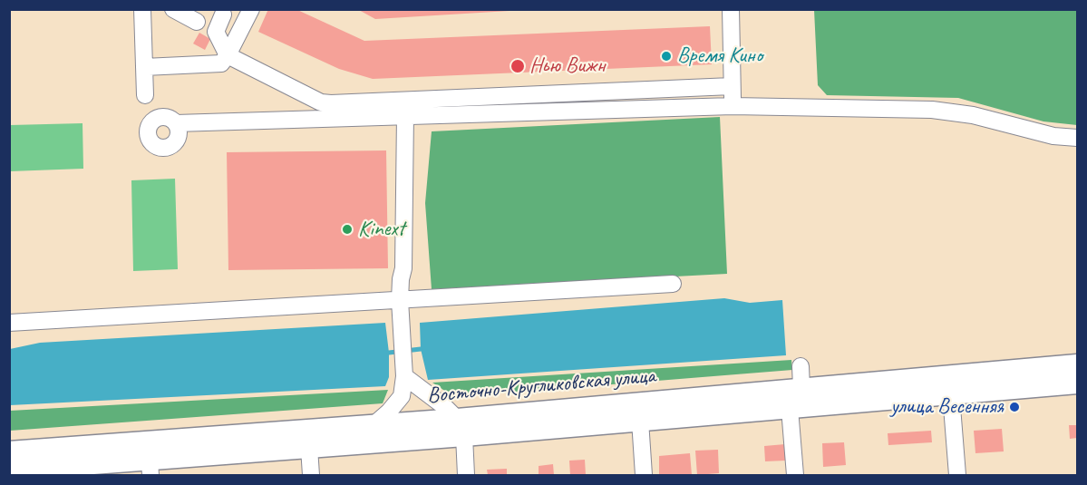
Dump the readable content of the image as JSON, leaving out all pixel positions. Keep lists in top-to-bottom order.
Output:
{
  "streets": {
    "main road": ["Восточно-Кругликовская улица"]
  },
  "places": [
    "Время Кино",
    "Нью Вижн",
    "Kinext",
    "улица Весенняя"
  ]
}
